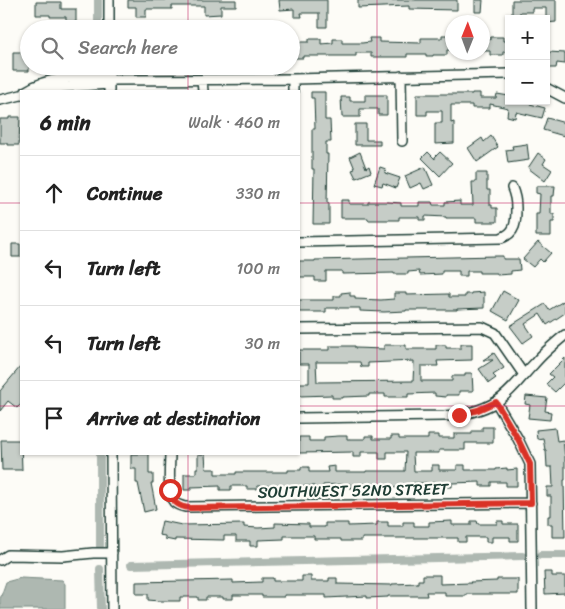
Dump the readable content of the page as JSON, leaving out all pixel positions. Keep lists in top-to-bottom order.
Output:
{
  "streets": {
    "street": ["SOUTHWEST 52ND STREET"]
  },
  "north": "top",
  "page": {
    "map_buttons": ["+", "−"],
    "search": "Search here",
    "heading": ["6 min", "Walk · 460 m"],
    "list": [
      ["Continue", "330 m"],
      ["Turn left", "100 m"],
      ["Turn left", "30 m"],
      "Arrive at destination"
    ]
  }
}
